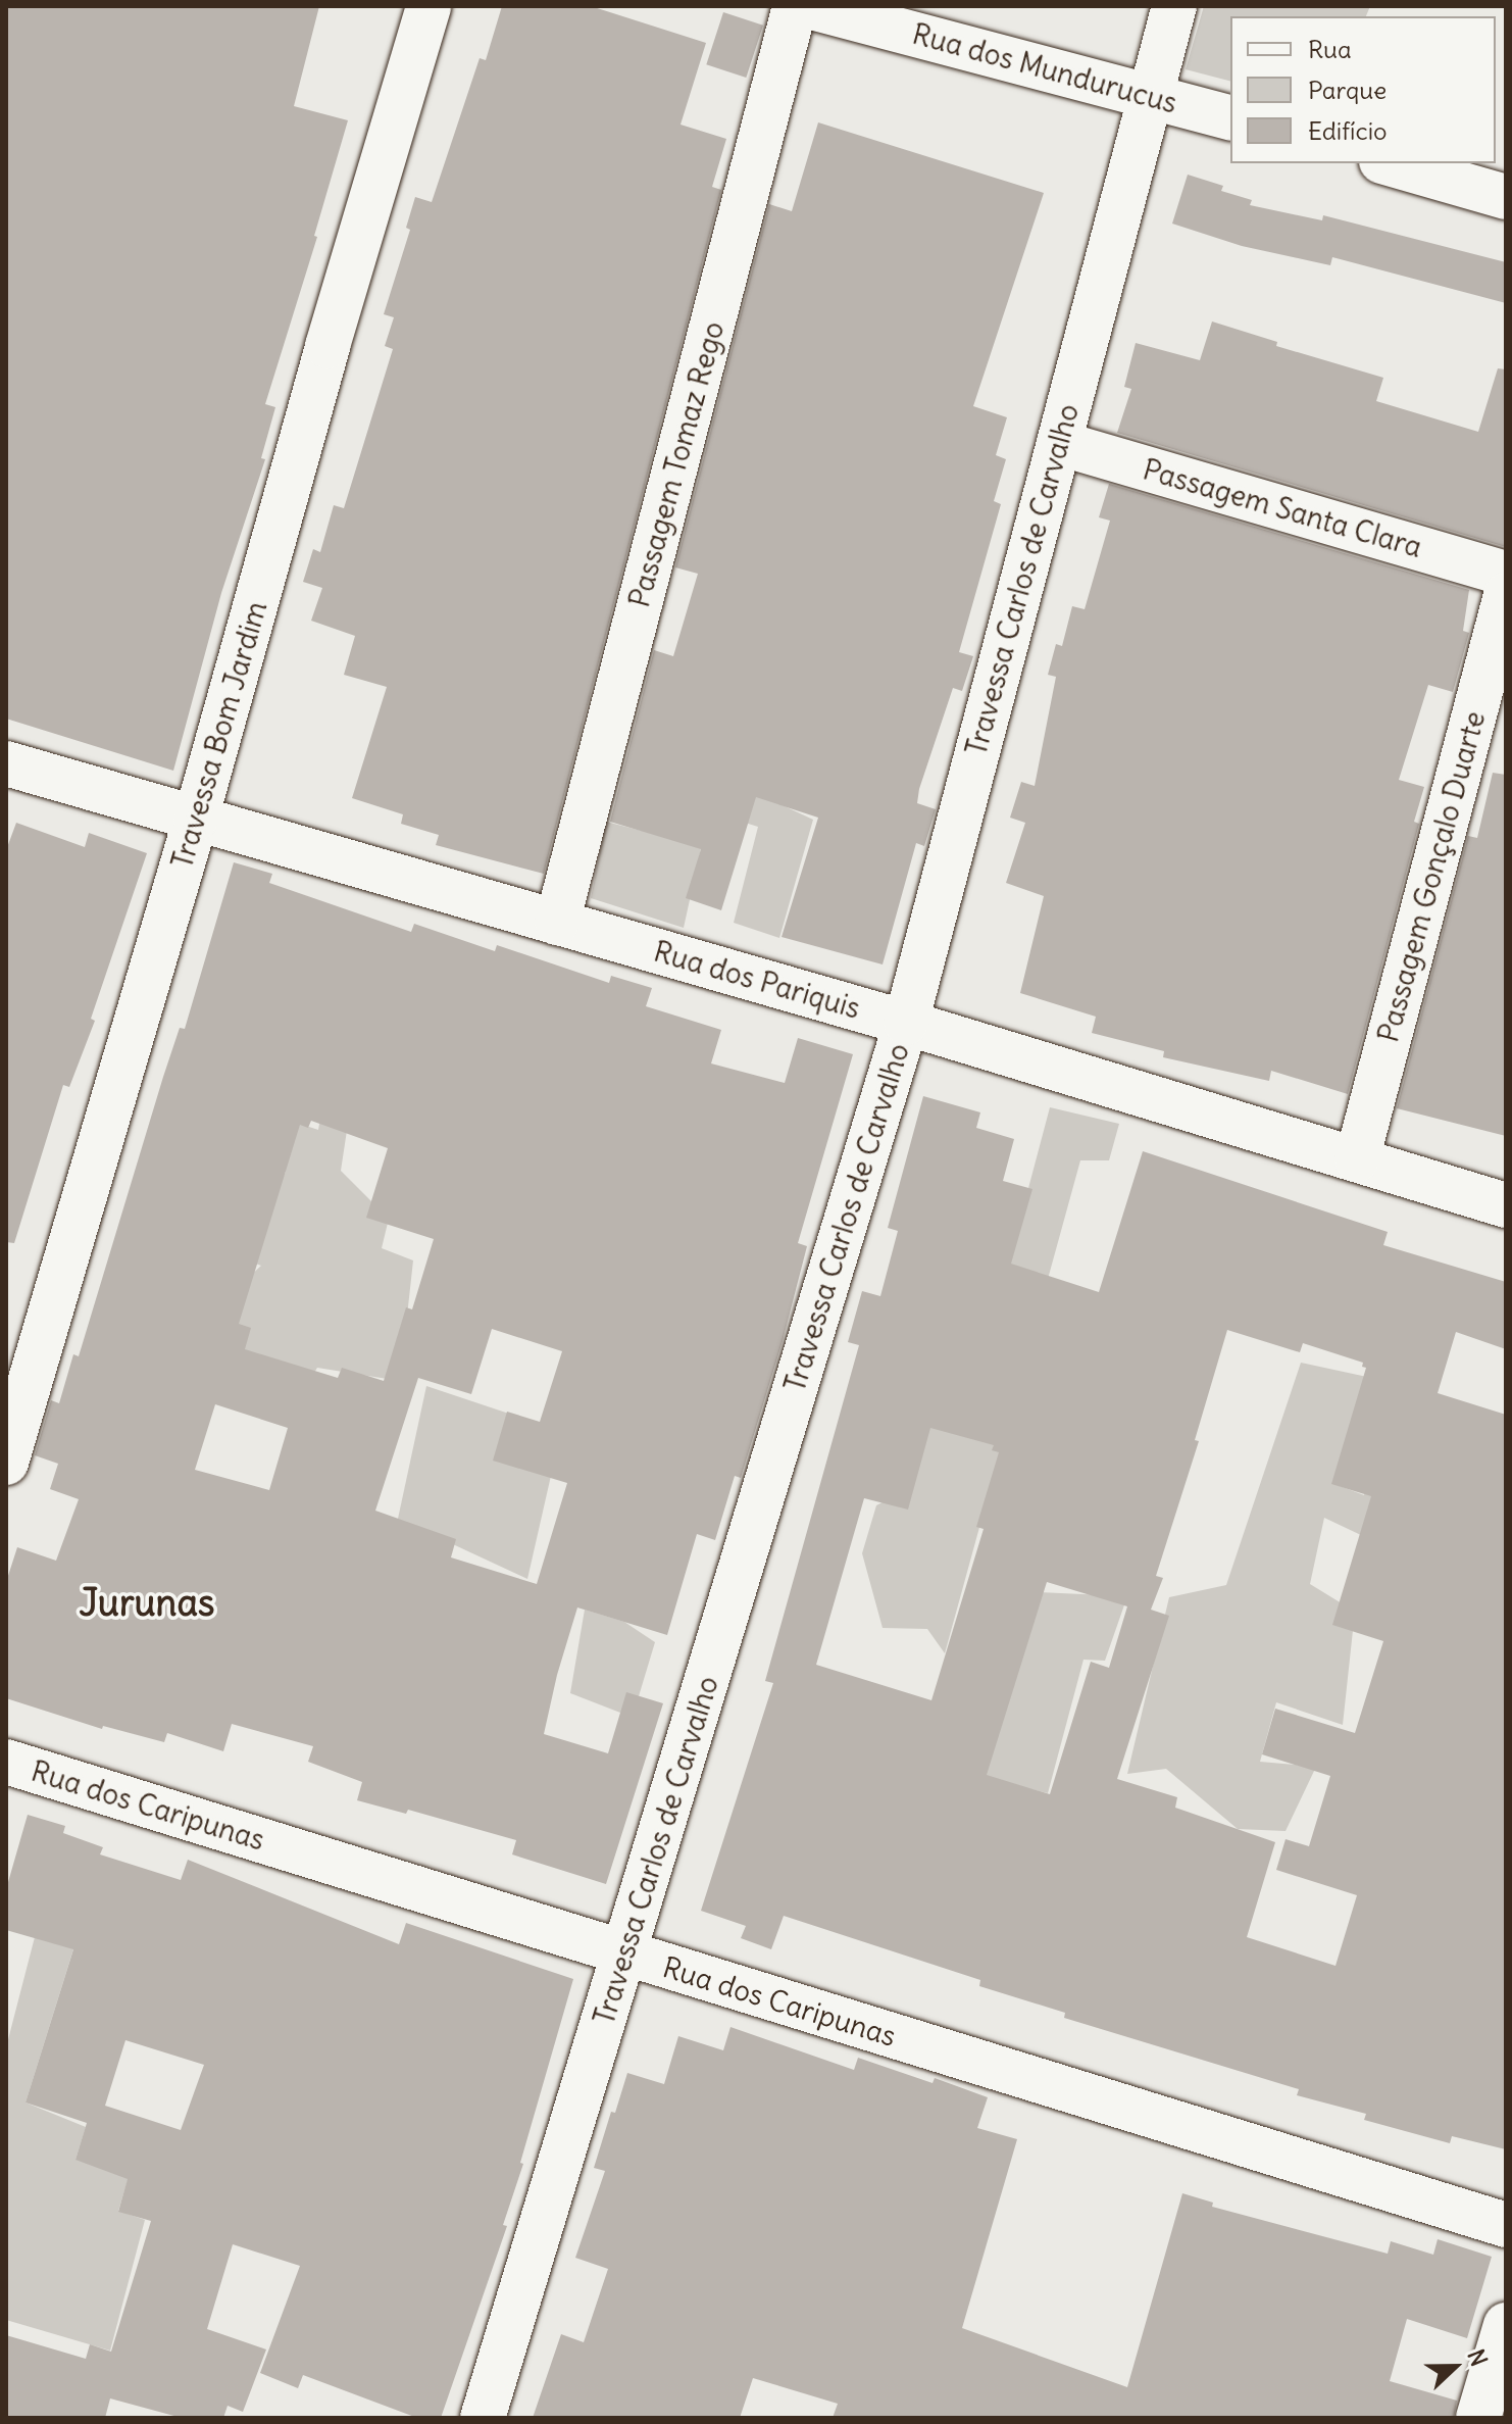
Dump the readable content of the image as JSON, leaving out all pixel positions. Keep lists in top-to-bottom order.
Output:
{
  "streets": {
    "street": [
      "Rua dos Mundurucus",
      "Passagem Tomaz Rego",
      "Passagem Santa Clara",
      "Travessa Carlos de Carvalho",
      "Travessa Bom Jardim",
      "Passagem Gonçalo Duarte",
      "Rua dos Pariquis",
      "Rua dos Caripunas"
    ]
  },
  "crossings": [
    ["Rua dos Mundurucus", "Travessa Carlos de Carvalho"],
    ["Passagem Tomaz Rego", "Rua dos Pariquis"],
    ["Passagem Santa Clara", "Travessa Carlos de Carvalho"],
    ["Travessa Carlos de Carvalho", "Rua dos Pariquis"],
    ["Travessa Carlos de Carvalho", "Rua dos Caripunas"],
    ["Travessa Bom Jardim", "Rua dos Pariquis"],
    ["Passagem Gonçalo Duarte", "Rua dos Pariquis"]
  ],
  "districts": ["Jurunas"],
  "legend": ["Rua", "Parque", "Edifício"],
  "north": "right"
}
